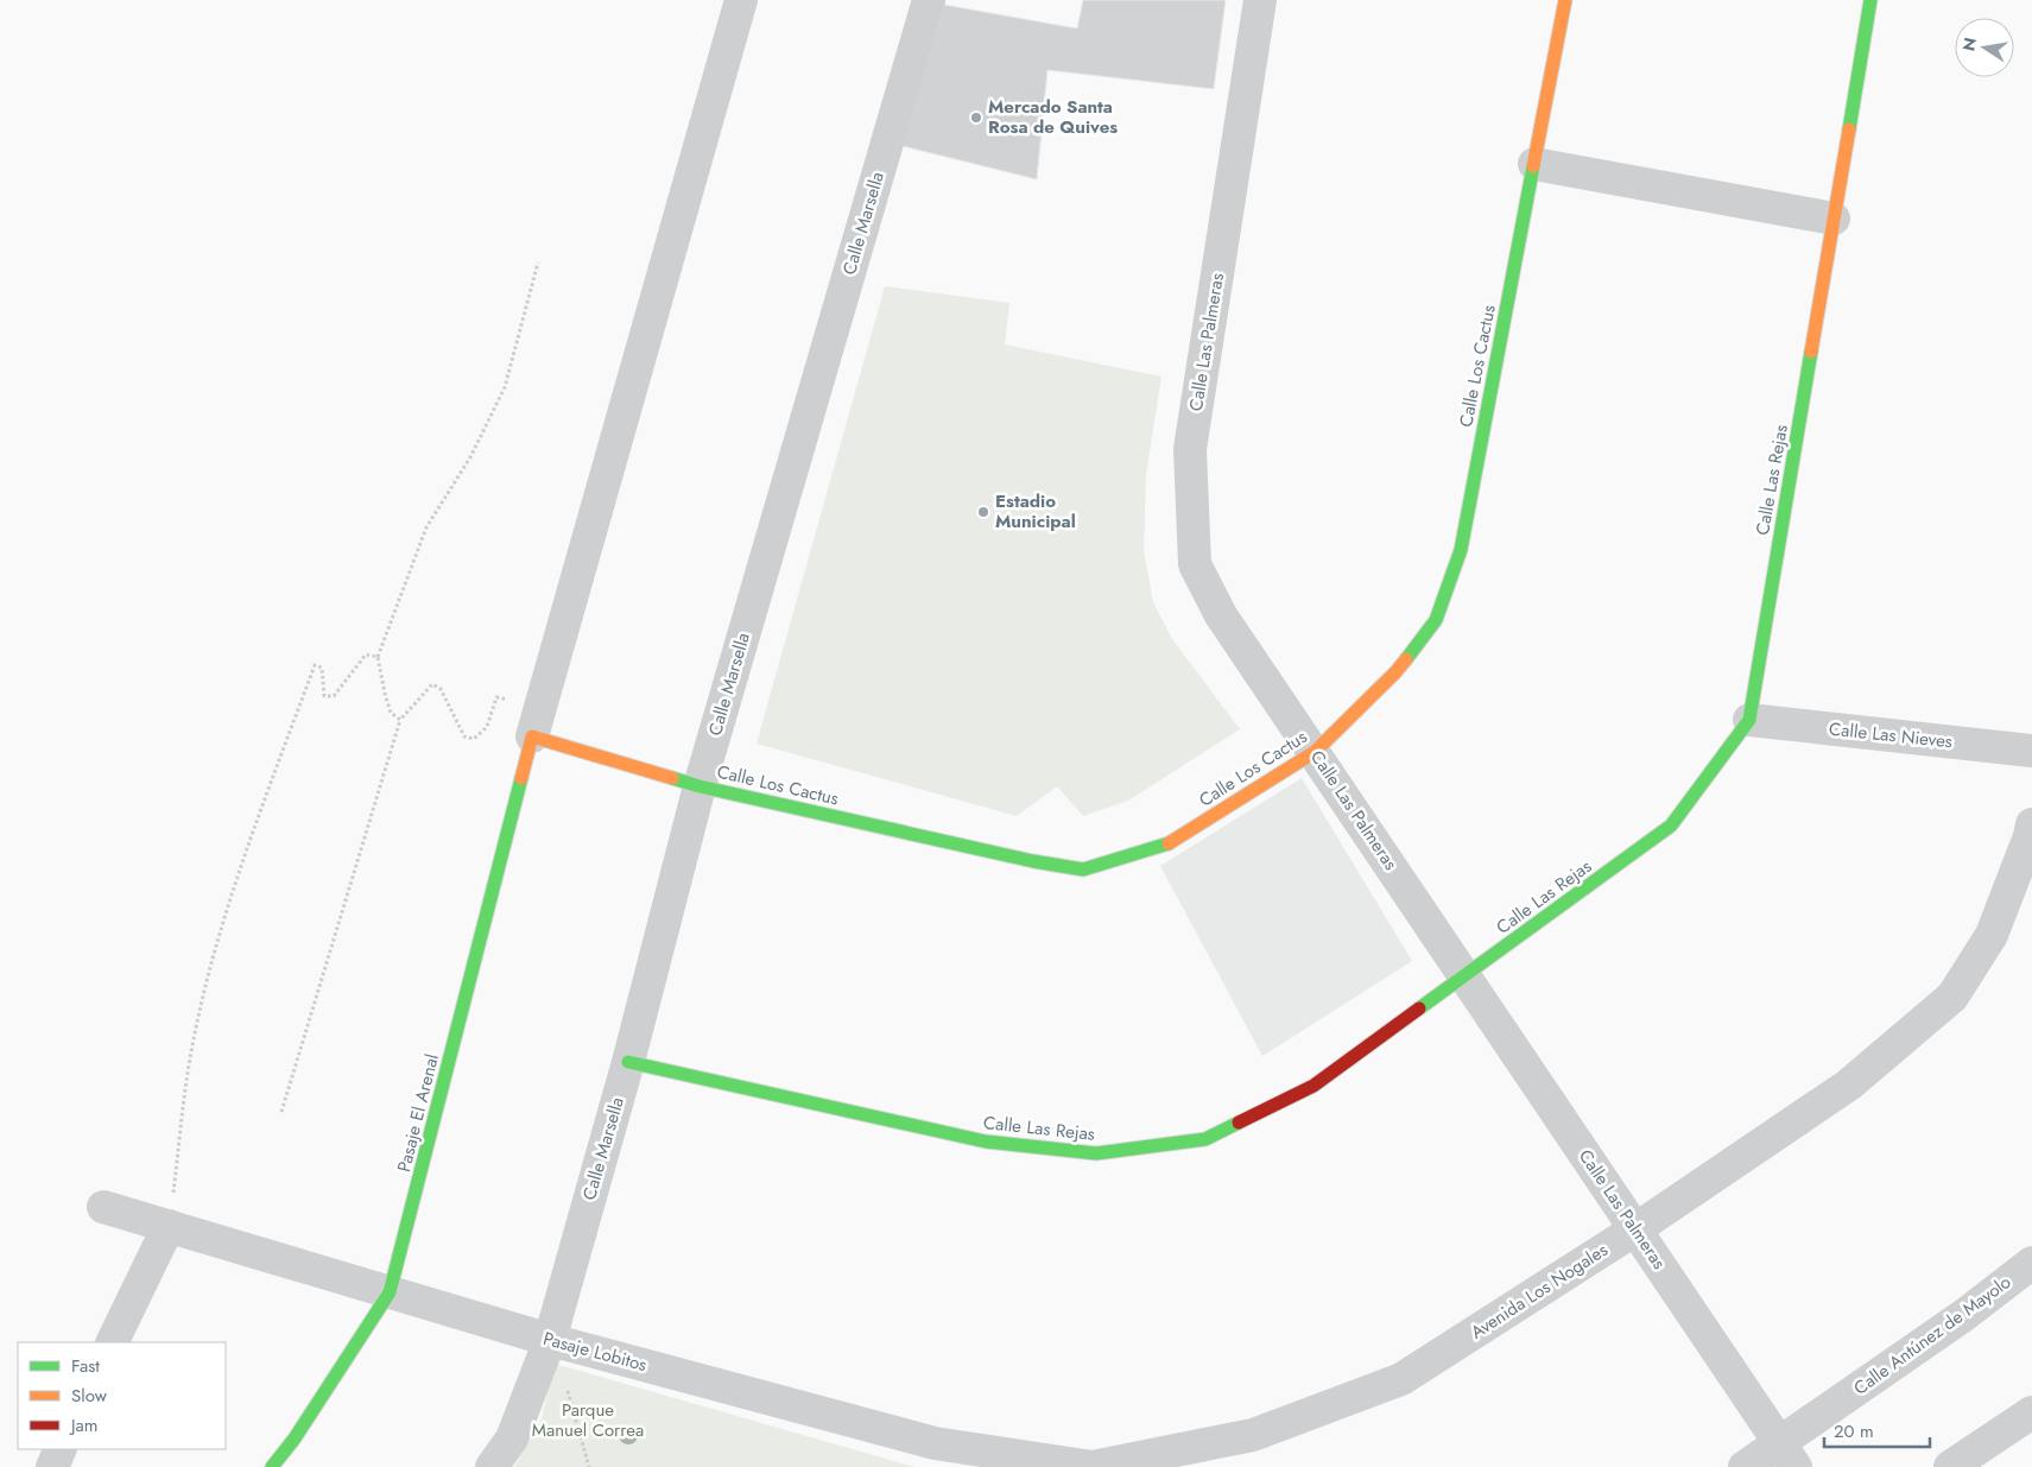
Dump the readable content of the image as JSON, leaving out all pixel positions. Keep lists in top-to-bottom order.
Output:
{
  "streets": {
    "street": [
      "Calle Marsella",
      "Calle Las Palmeras",
      "Calle Los Cactus",
      "Calle Las Rejas",
      "Calle Las Nieves",
      "Pasaje El Arenal",
      "Avenida Los Nogales",
      "Calle Antúnez de Mayolo",
      "Pasaje Lobitos"
    ]
  },
  "crossings": [
    ["Calle Marsella", "Calle Los Cactus"],
    ["Calle Marsella", "Calle Las Rejas"],
    ["Calle Marsella", "Pasaje Lobitos"],
    ["Calle Las Palmeras", "Calle Los Cactus"],
    ["Calle Las Palmeras", "Calle Las Rejas"],
    ["Calle Las Palmeras", "Avenida Los Nogales"],
    ["Calle Las Palmeras", "Calle Antúnez de Mayolo"],
    ["Calle Los Cactus", "Pasaje El Arenal"],
    ["Calle Las Rejas", "Calle Las Nieves"],
    ["Pasaje El Arenal", "Pasaje Lobitos"],
    ["Avenida Los Nogales", "Pasaje Lobitos"]
  ],
  "parks": ["Parque Manuel Correa"],
  "places": ["Mercado Santa Rosa de Quives", "Estadio Municipal"],
  "legend": ["Fast", "Slow", "Jam"],
  "scale_bar": "20 m",
  "north": "left"
}
